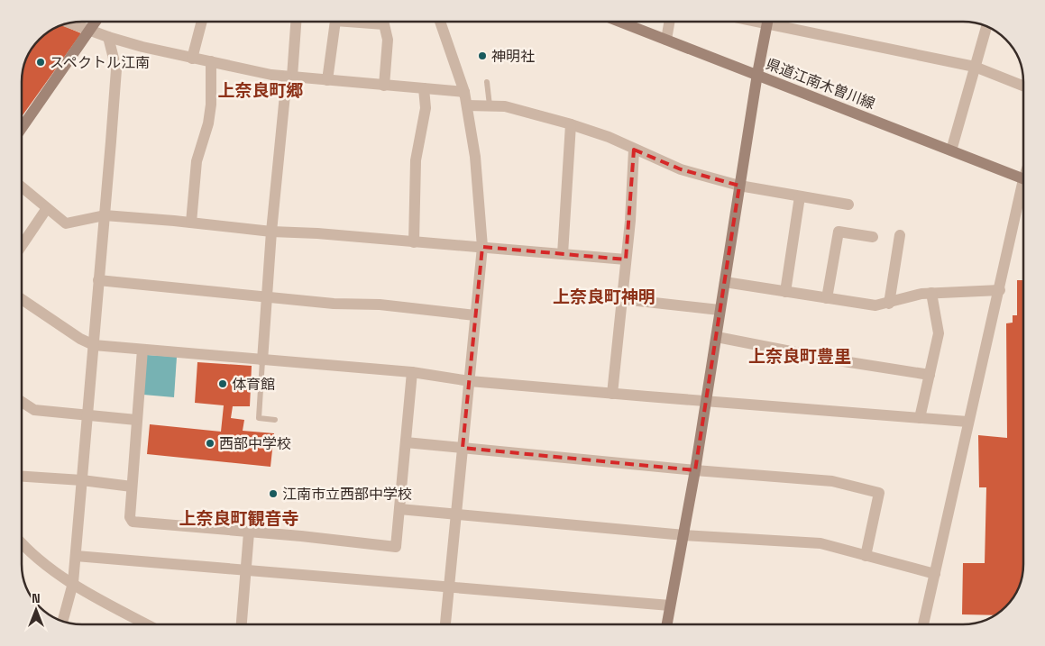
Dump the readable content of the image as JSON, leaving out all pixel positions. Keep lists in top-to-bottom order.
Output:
{
  "streets": {
    "street": ["県道江南木曽川線"]
  },
  "districts": [
    "上奈良町郷",
    "上奈良町神明",
    "上奈良町豊里",
    "上奈良町観音寺"
  ],
  "places": [
    "神明社",
    "スペクトル江南",
    "体育館",
    "西部中学校",
    "江南市立西部中学校"
  ],
  "north": "top"
}
